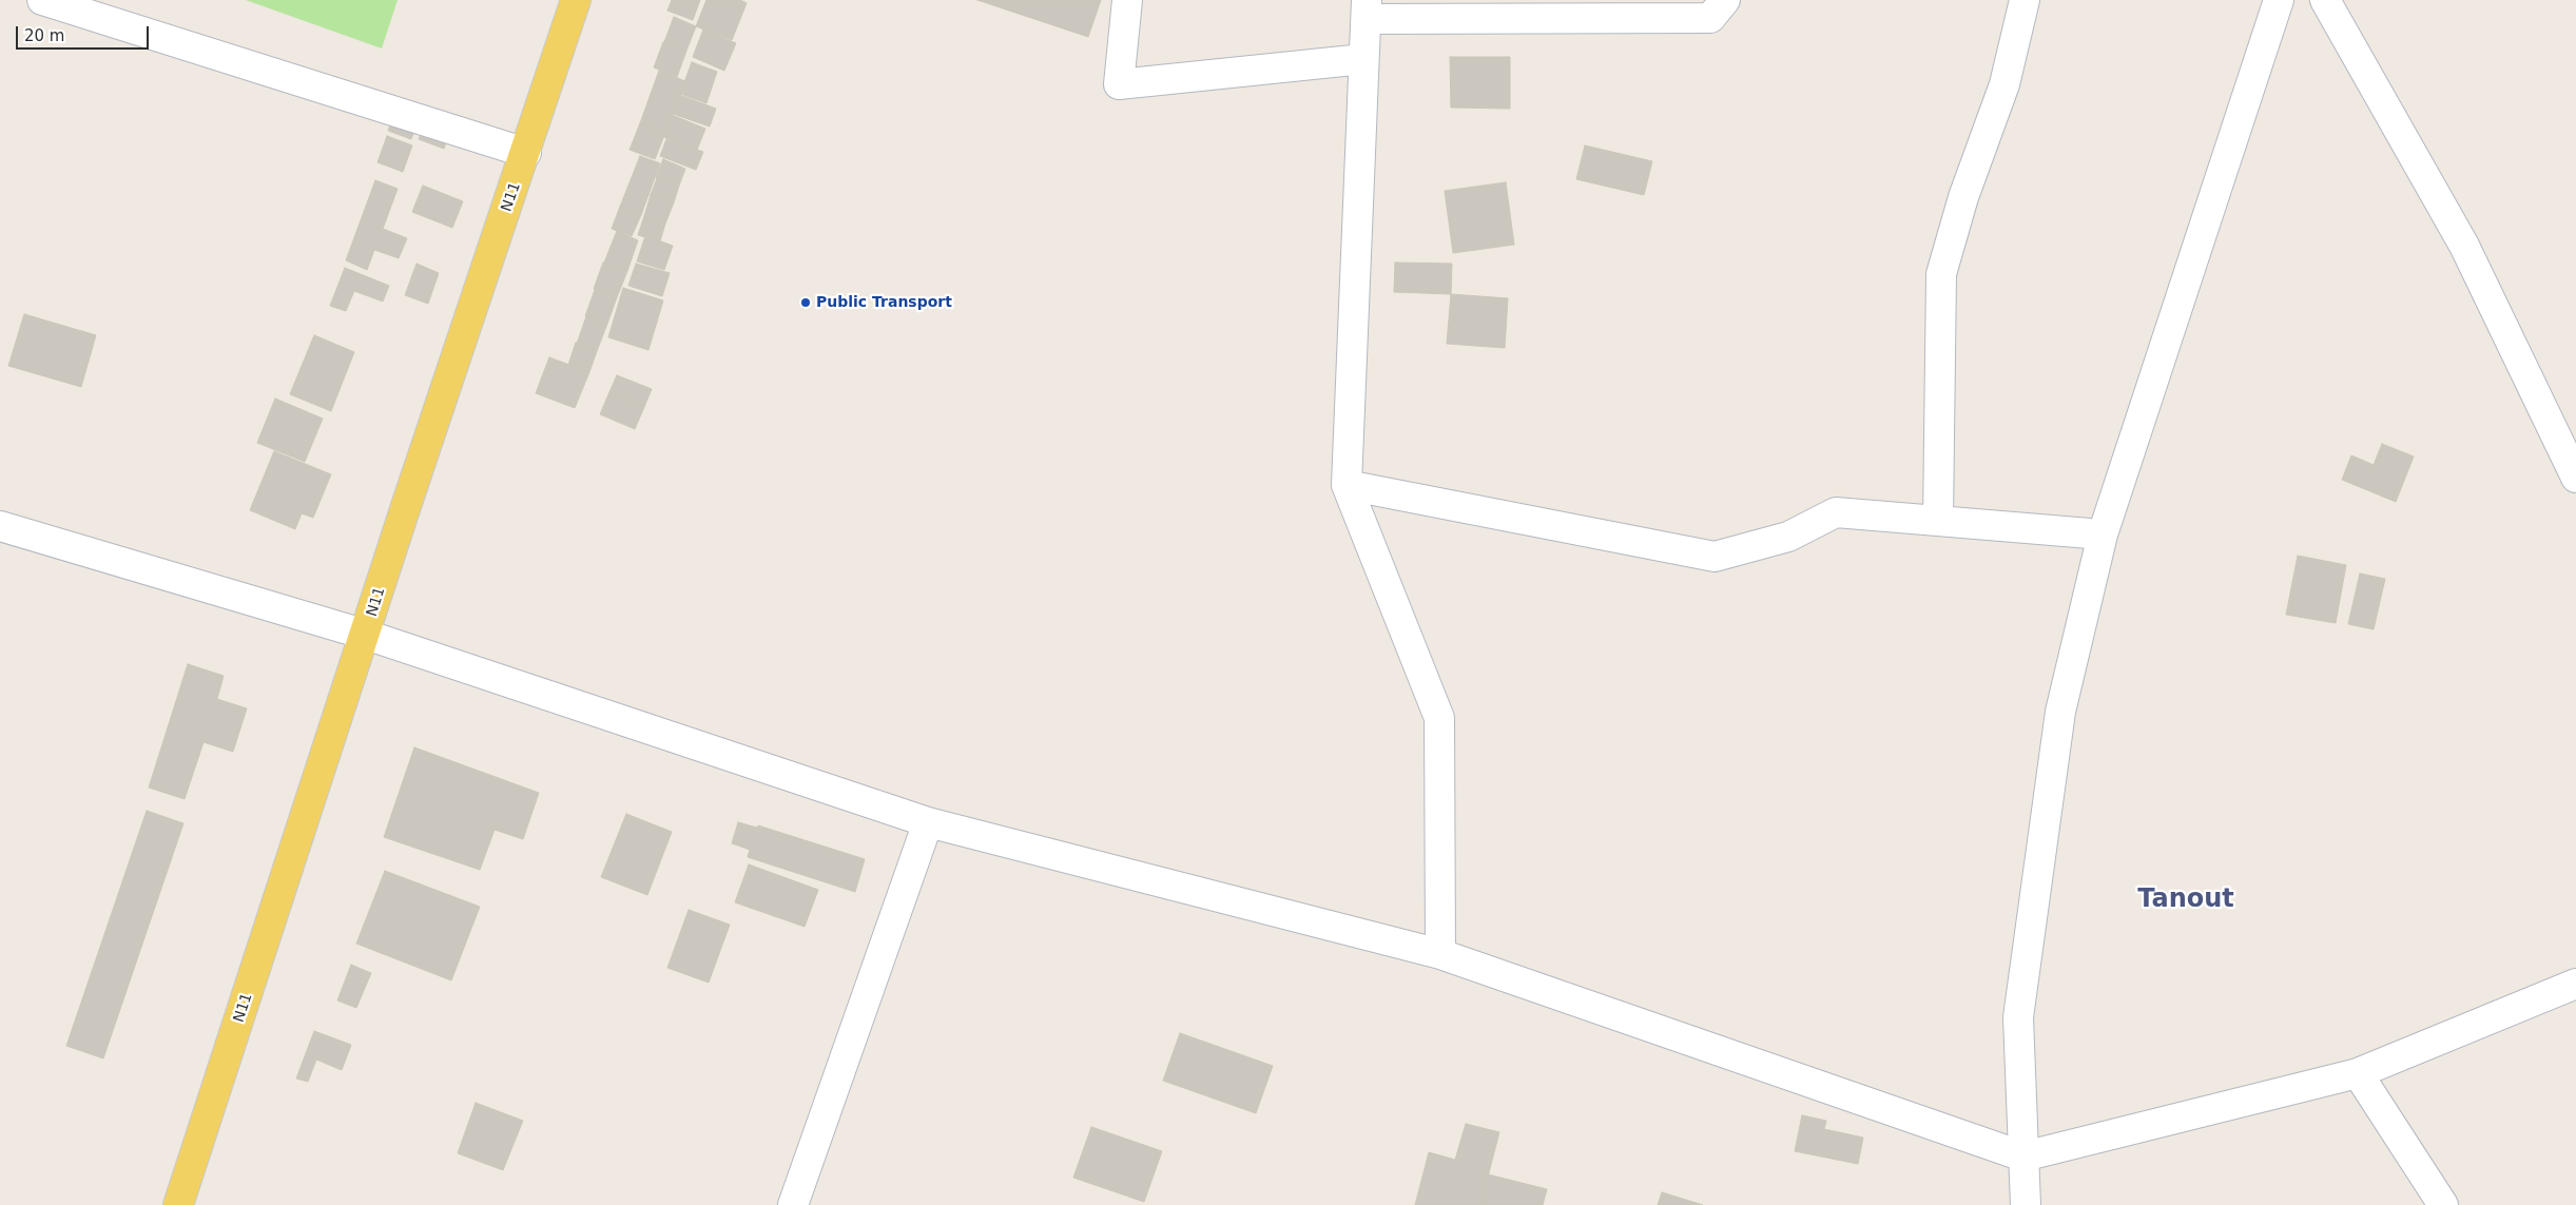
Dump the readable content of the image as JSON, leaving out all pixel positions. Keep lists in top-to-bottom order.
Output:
{
  "streets": {
    "main road": ["N11"]
  },
  "districts": ["Tanout"],
  "places": ["Public Transport"],
  "scale_bar": "20 m"
}
